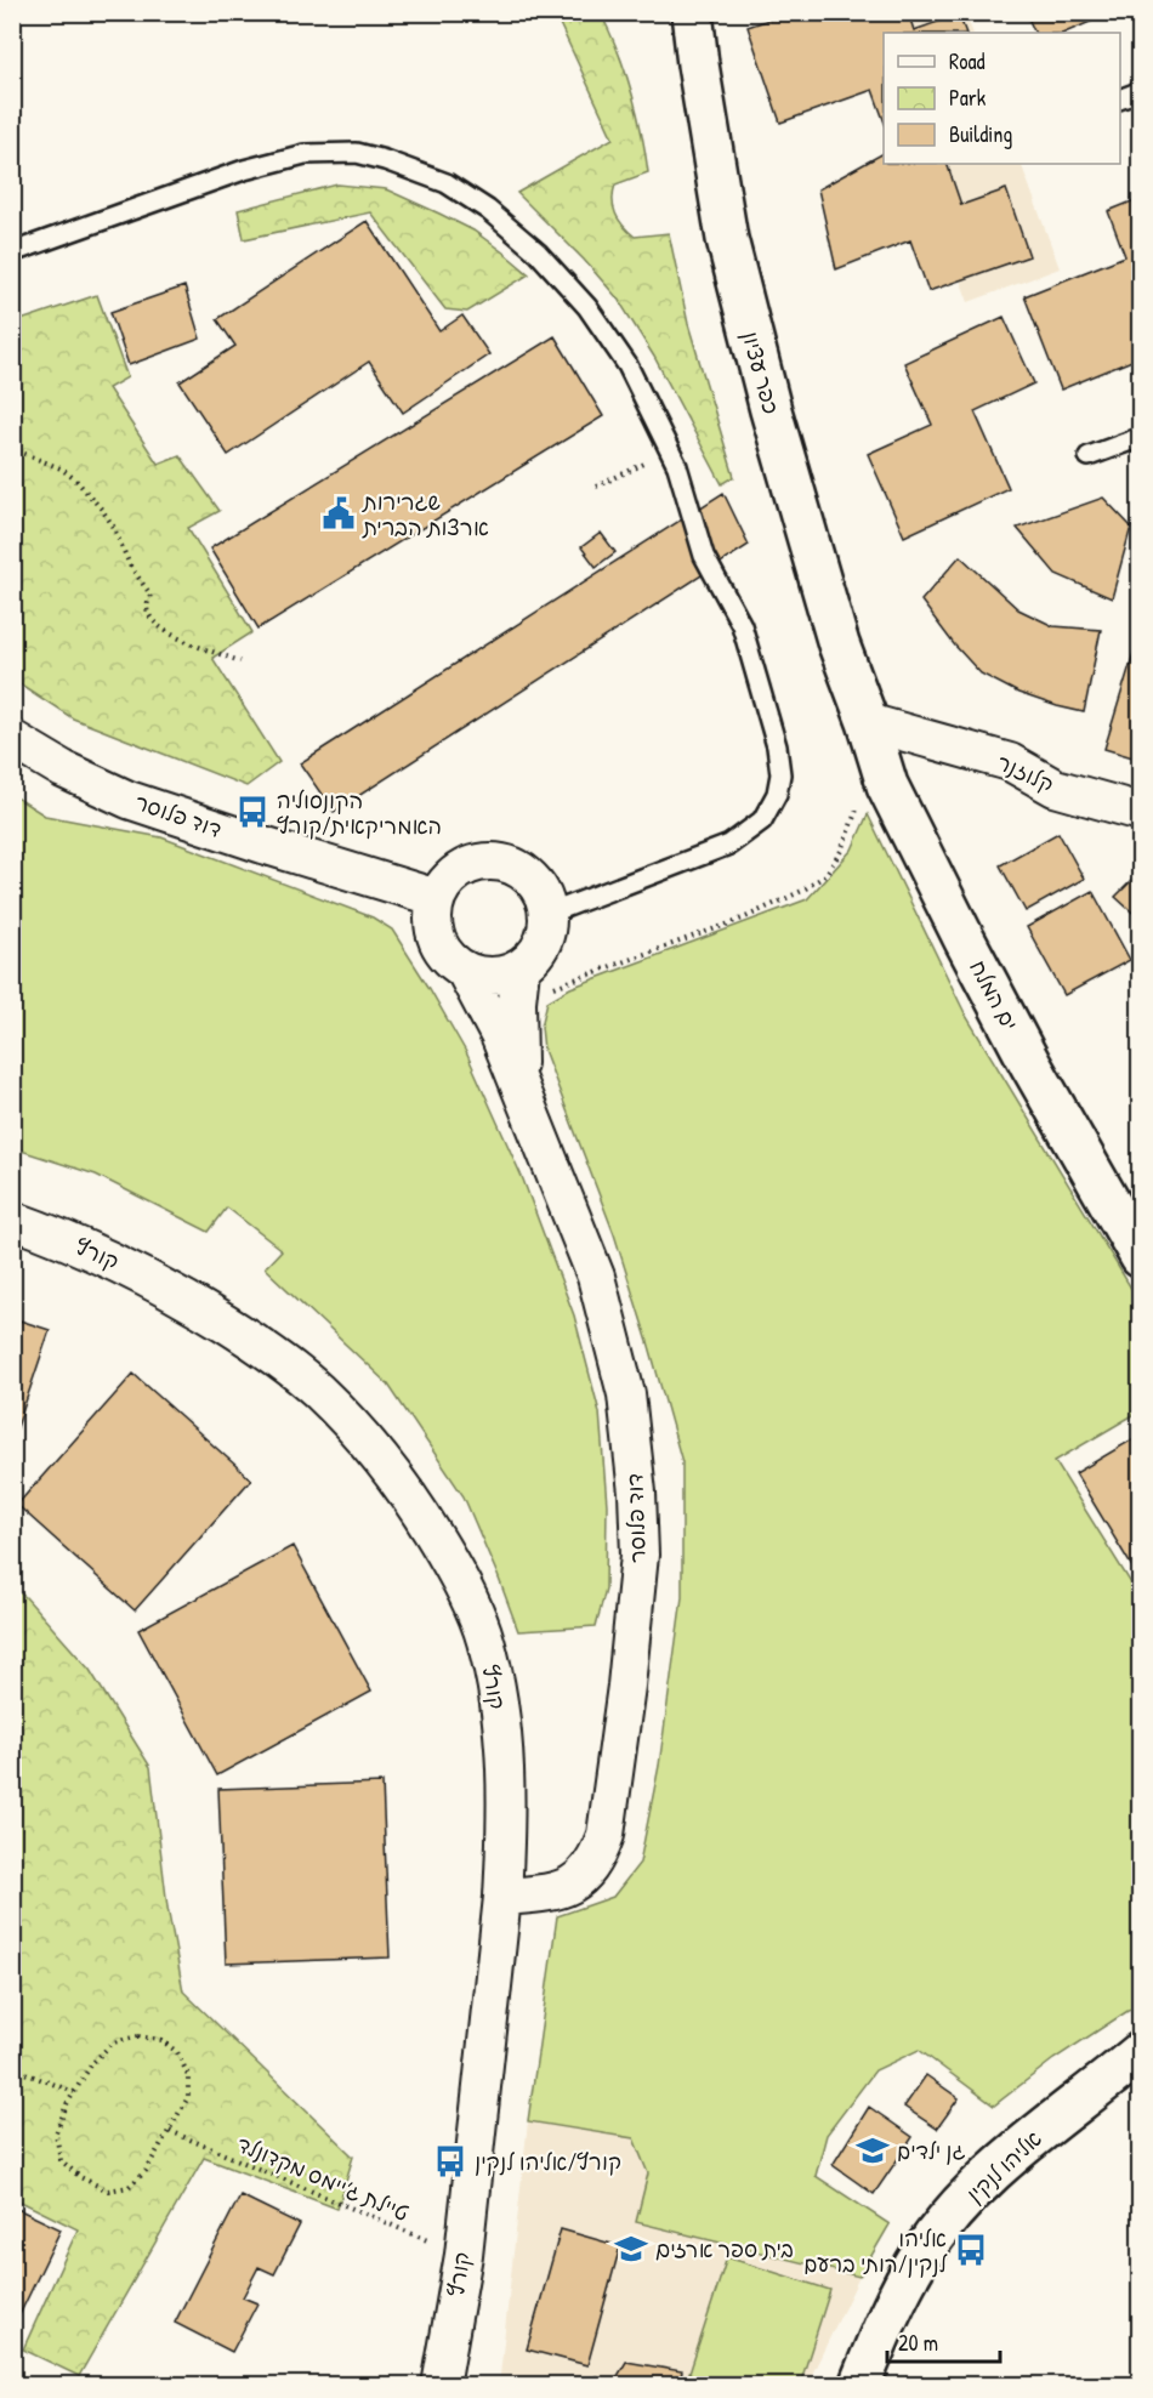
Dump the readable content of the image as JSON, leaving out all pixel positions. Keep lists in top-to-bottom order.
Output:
{
  "streets": {
    "street": [
      "כפר עציון",
      "קלוזנר",
      "דוד פלוסר",
      "ים המלח",
      "קורץ",
      "אליהו לנקין"
    ],
    "path": ["טיילת ג׳יימס מקדונלד"]
  },
  "crossings": [
    ["כפר עציון", "קלוזנר"],
    ["כפר עציון", "ים המלח"],
    ["קלוזנר", "ים המלח"],
    ["דוד פלוסר", "קורץ"],
    ["קורץ", "טיילת ג׳יימס מקדונלד"]
  ],
  "places": {
    "public building": ["שגרירות ארצות הברית"],
    "bus stop": ["הקונסוליה האמריקאית/קורץ", "קורץ/אליהו לנקין", "אליהו לנקין/רותי ברעם"],
    "school or university": ["גן ילדים", "בית ספר ארזים"]
  },
  "legend": ["Road", "Park", "Building"],
  "scale_bar": "20 m"
}
